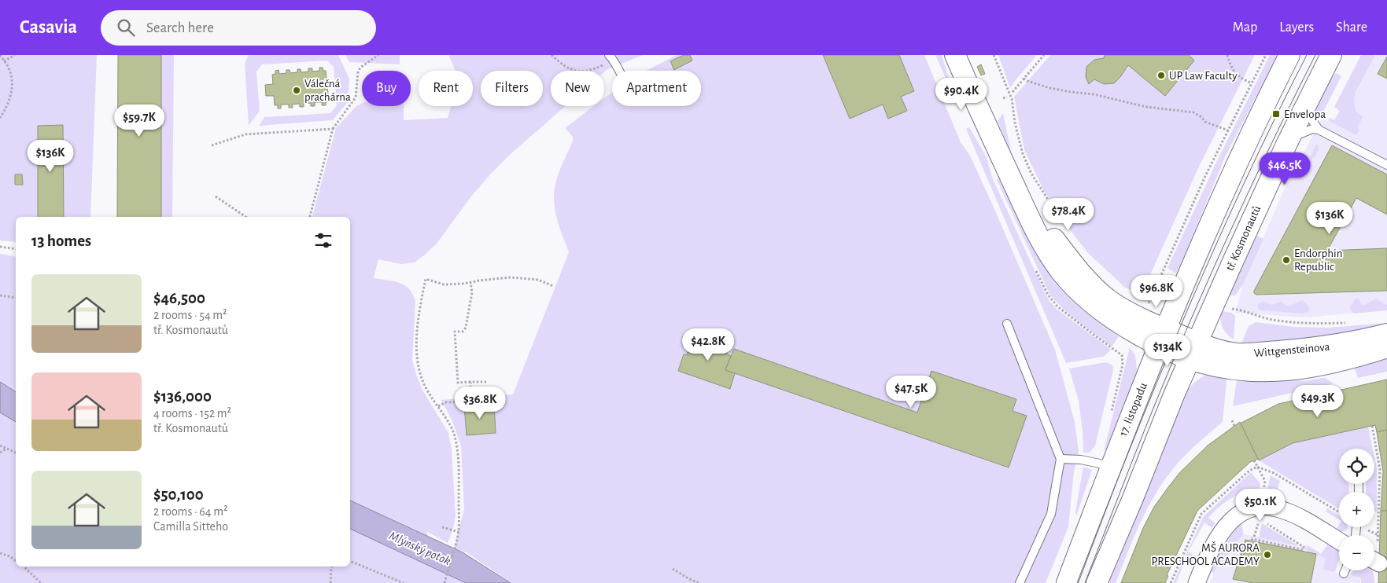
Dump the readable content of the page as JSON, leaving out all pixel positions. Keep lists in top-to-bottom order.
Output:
{
  "streets": {
    "street": ["tř. Kosmonautů", "Wittgensteinova", "17. listopadu"]
  },
  "crossings": [
    ["tř. Kosmonautů", "Wittgensteinova"]
  ],
  "water": ["Mlýnský potok"],
  "places": {
    "other": [
      "UP Law Faculty",
      "Válečná prachárna",
      "Endorphin Republic",
      "MŠ AURORA PRESCHOOL ACADEMY"
    ],
    "transit": ["Envelopa"]
  },
  "page": {
    "header": "Casavia",
    "search": "Search here",
    "nav": ["Map", "Layers", "Share"],
    "chip": [
      "Buy",
      "Rent",
      "Filters",
      "New",
      "Apartment"
    ],
    "price": [
      "$90.4K",
      "$59.7K",
      "$136K",
      "$46.5K",
      "$78.4K",
      "$136K",
      "$96.8K",
      "$42.8K",
      "$134K",
      "$47.5K",
      "$49.3K",
      "$36.8K",
      "$50.1K"
    ],
    "heading": "13 homes",
    "list": [
      {
        "name": "$46,500",
        "note": "2 rooms · 54 m² · tř. Kosmonautů"
      },
      {
        "name": "$136,000",
        "note": "4 rooms · 152 m² · tř. Kosmonautů"
      },
      {
        "name": "$50,100",
        "note": "2 rooms · 64 m² · Camilla Sitteho"
      }
    ],
    "map_buttons": ["+", "−"]
  }
}
